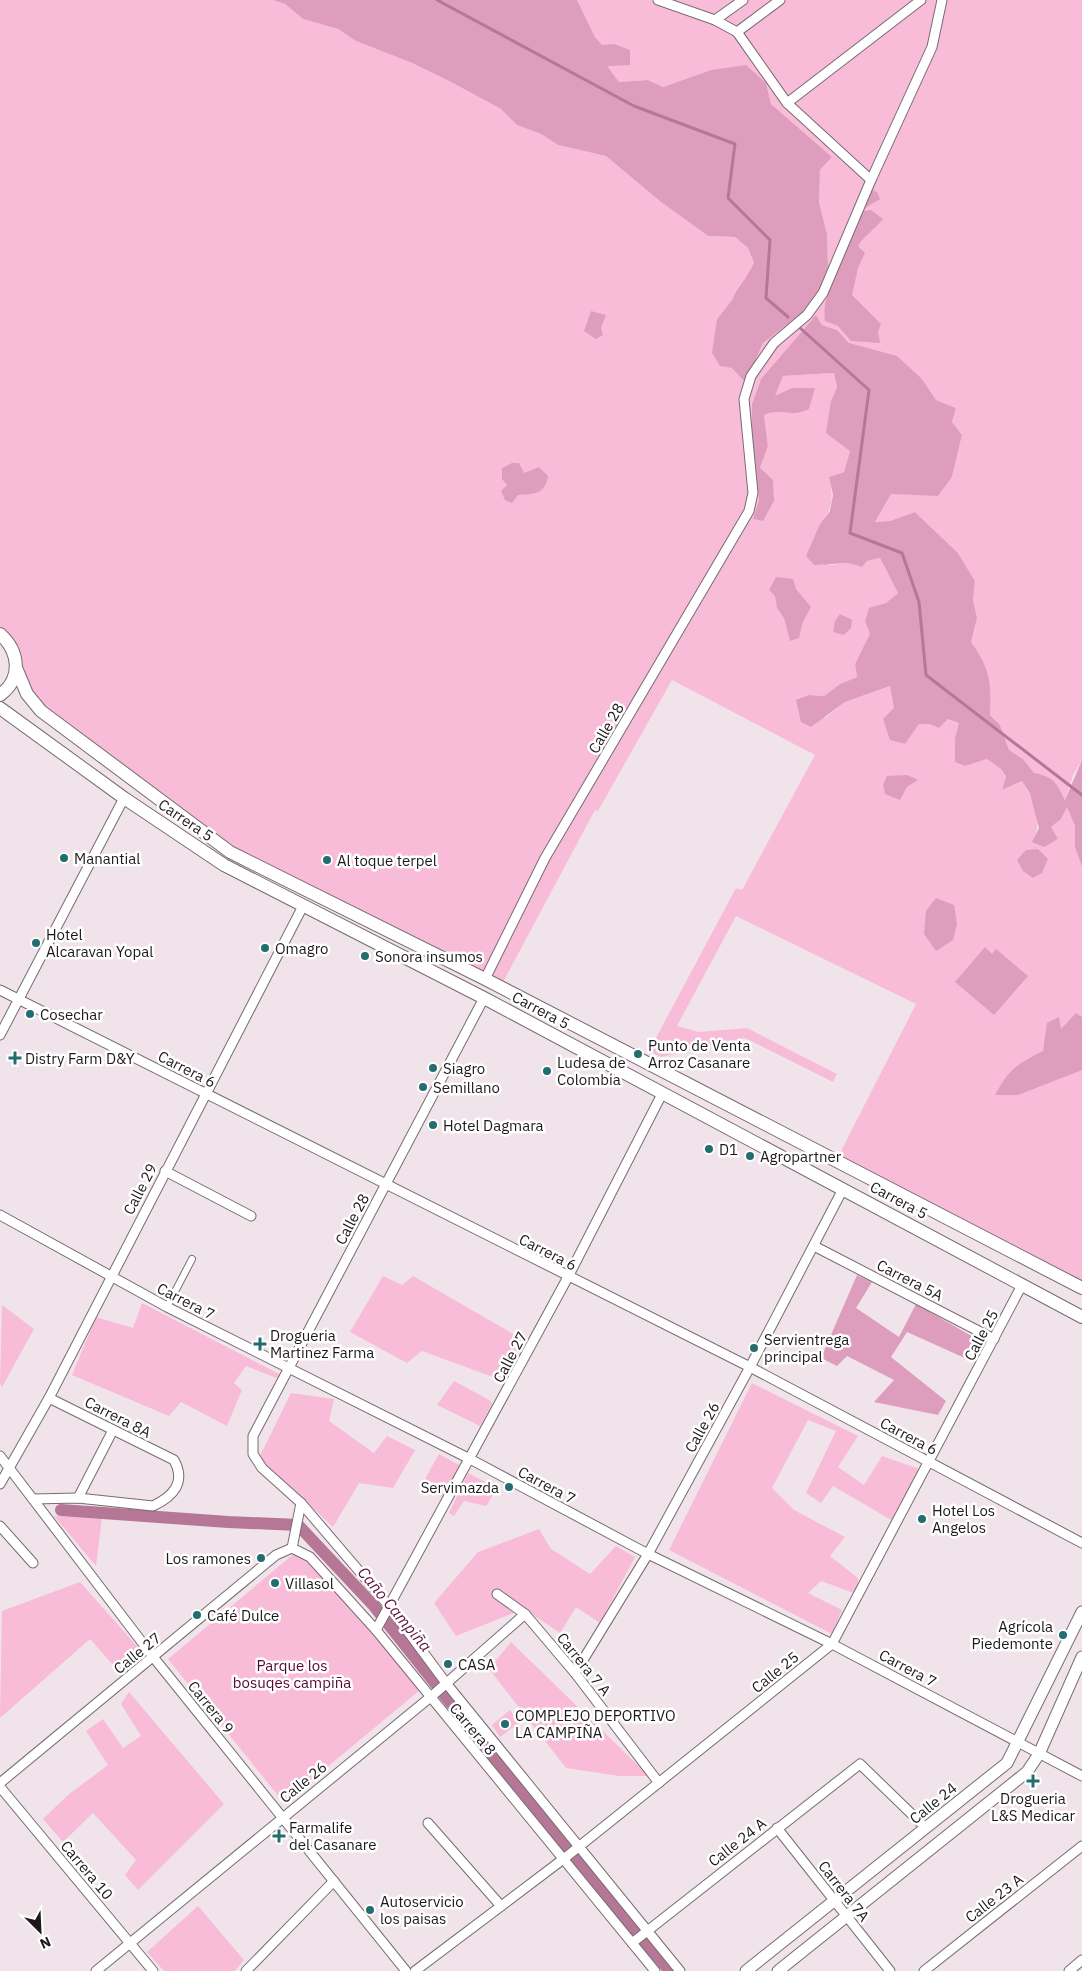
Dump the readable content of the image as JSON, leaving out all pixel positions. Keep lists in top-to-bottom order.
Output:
{
  "streets": {
    "main road": ["Carrera 5"],
    "street": [
      "Calle 28",
      "Carrera 6",
      "Calle 29",
      "Carrera 5A",
      "Carrera 7",
      "Calle 25",
      "Calle 27",
      "Carrera 8A",
      "Calle 26",
      "Carrera 7 A",
      "Carrera 9",
      "Carrera 8",
      "Calle 24",
      "Calle 24 A",
      "Carrera 10",
      "Carrera 7A",
      "Calle 23 A"
    ]
  },
  "crossings": [
    ["Calle 28", "Carrera 5"],
    ["Calle 28", "Carrera 6"],
    ["Calle 28", "Carrera 7"],
    ["Calle 28", "Carrera 8"],
    ["Carrera 5", "Calle 29"],
    ["Carrera 5", "Calle 25"],
    ["Carrera 5", "Calle 27"],
    ["Carrera 5", "Calle 26"],
    ["Carrera 6", "Calle 29"],
    ["Carrera 6", "Calle 25"],
    ["Carrera 6", "Calle 27"],
    ["Carrera 6", "Calle 26"],
    ["Calle 29", "Carrera 7"],
    ["Calle 29", "Carrera 8A"],
    ["Calle 29", "Carrera 9"],
    ["Carrera 5A", "Calle 25"],
    ["Carrera 5A", "Calle 26"],
    ["Carrera 7", "Calle 25"],
    ["Carrera 7", "Calle 27"],
    ["Carrera 7", "Calle 26"],
    ["Carrera 7", "Calle 24"],
    ["Calle 25", "Carrera 7 A"],
    ["Calle 25", "Carrera 8"],
    ["Calle 27", "Carrera 9"],
    ["Calle 27", "Carrera 8"],
    ["Calle 26", "Carrera 7 A"],
    ["Calle 26", "Carrera 9"],
    ["Calle 26", "Carrera 8"],
    ["Calle 26", "Carrera 10"],
    ["Carrera 8", "Calle 24 A"],
    ["Calle 24", "Calle 24 A"],
    ["Calle 24", "Carrera 7A"],
    ["Calle 24 A", "Carrera 7A"]
  ],
  "water": ["Caño Campiña"],
  "parks": ["Parque los bosuqes campiña"],
  "places": {
    "other": [
      "Manantial",
      "Al toque terpel",
      "Hotel Alcaravan Yopal",
      "Omagro",
      "Sonora insumos",
      "Cosechar",
      "Punto de Venta Arroz Casanare",
      "Siagro",
      "Ludesa de Colombia",
      "Semillano",
      "Hotel Dagmara",
      "D1",
      "Agropartner",
      "Servientrega principal",
      "Servimazda",
      "Hotel Los Angelos",
      "Los ramones",
      "Villasol",
      "Café Dulce",
      "Agrícola Piedemonte",
      "CASA",
      "COMPLEJO DEPORTIVO LA CAMPIÑA",
      "Autoservicio los paisas"
    ],
    "health": [
      "Distry Farm D&Y",
      "Drogueria Martinez Farma",
      "Drogueria L&S Medicar",
      "Farmalife del Casanare"
    ]
  },
  "north": "bottom right"
}
